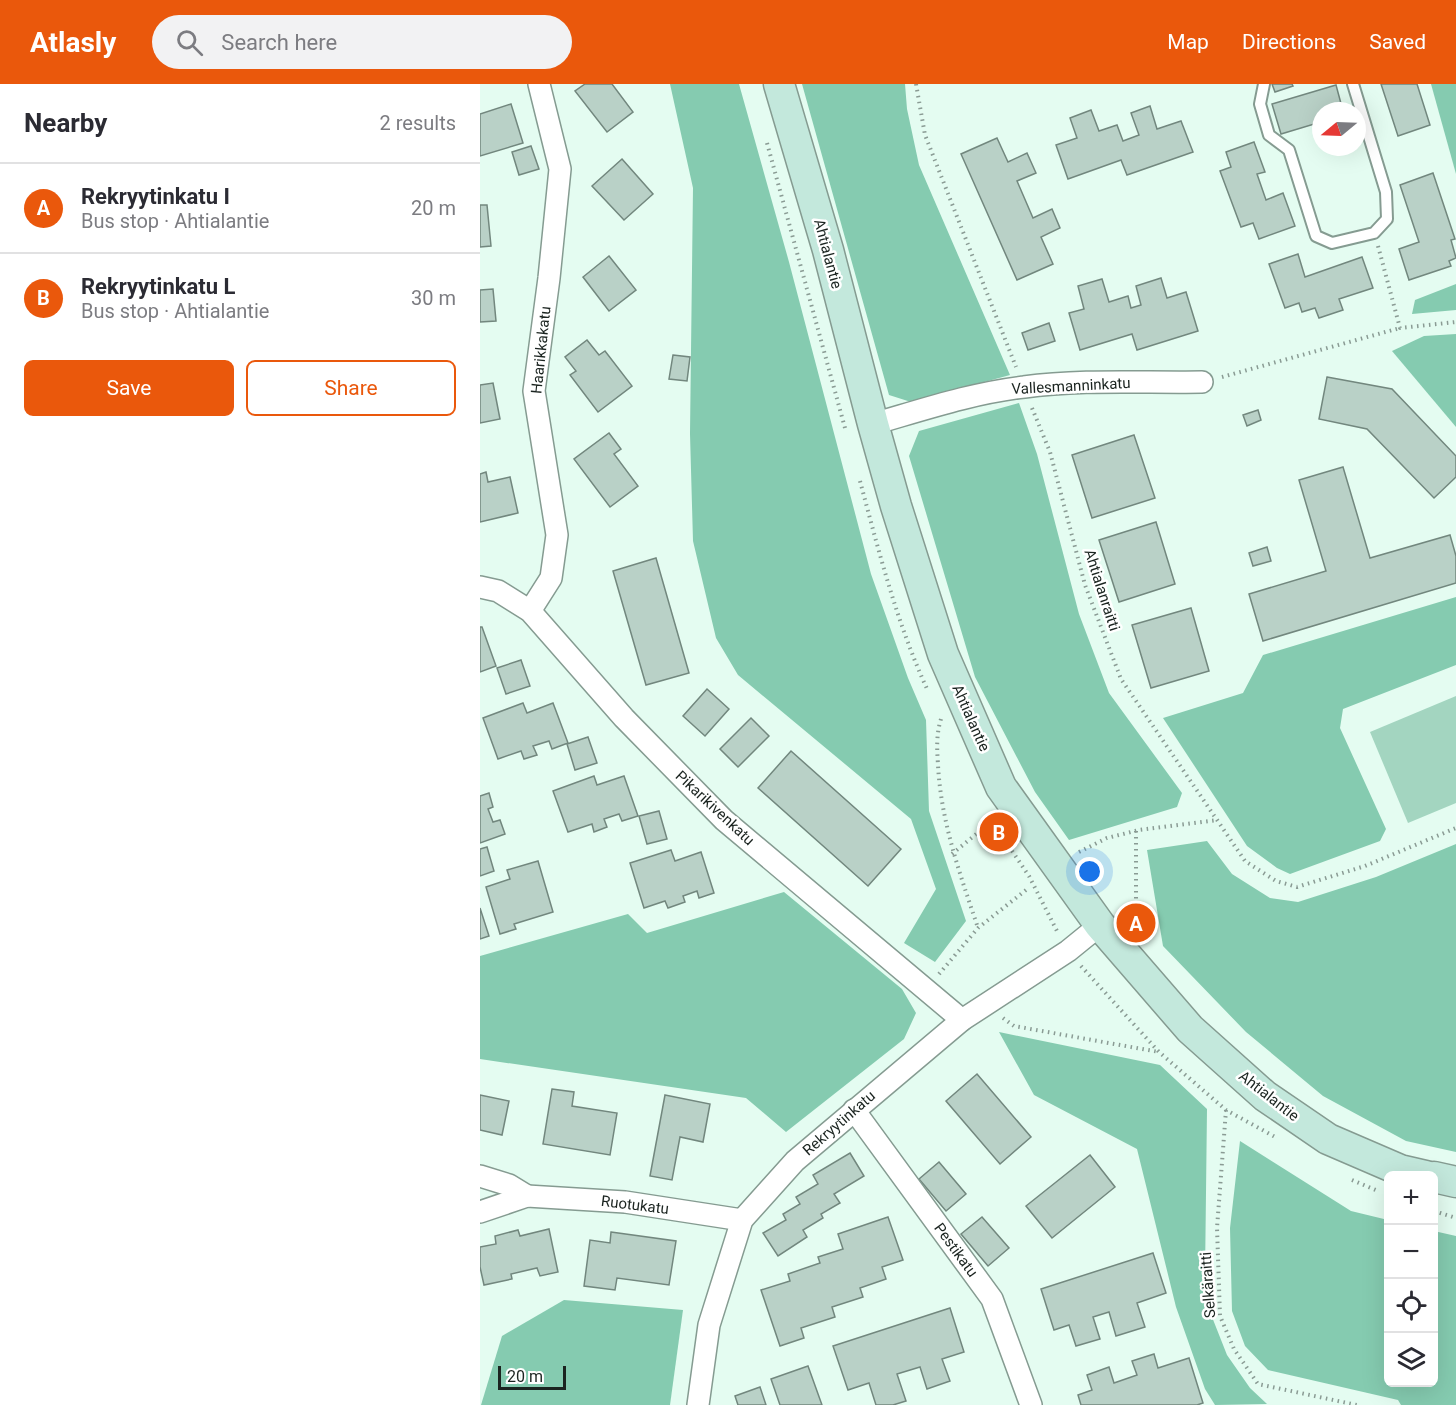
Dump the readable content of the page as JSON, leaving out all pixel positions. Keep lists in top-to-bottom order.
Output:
{
  "streets": {
    "main road": ["Ahtialantie"],
    "street": [
      "Haarikkakatu",
      "Vallesmanninkatu",
      "Pikarikivenkatu",
      "Rekryytinkatu",
      "Ruotukatu",
      "Pestikatu"
    ],
    "path": ["Ahtialanraitti", "Selkäraitti"]
  },
  "crossings": [
    ["Ahtialantie", "Vallesmanninkatu"],
    ["Ahtialantie", "Rekryytinkatu"],
    ["Haarikkakatu", "Pikarikivenkatu"],
    ["Vallesmanninkatu", "Ahtialanraitti"],
    ["Pikarikivenkatu", "Rekryytinkatu"],
    ["Rekryytinkatu", "Ruotukatu"],
    ["Rekryytinkatu", "Pestikatu"]
  ],
  "scale_bar": "20 m",
  "north": "left",
  "page": {
    "header": "Atlasly",
    "search": "Search here",
    "nav": ["Map", "Directions", "Saved"],
    "heading": ["Nearby", "2 results"],
    "list": [
      {
        "mark": "A",
        "name": "Rekryytinkatu I",
        "note": "Bus stop · Ahtialantie",
        "value": "20 m"
      },
      {
        "mark": "B",
        "name": "Rekryytinkatu L",
        "note": "Bus stop · Ahtialantie",
        "value": "30 m"
      }
    ],
    "buttons": ["Save", "Share"],
    "pins": ["B", "A"],
    "map_buttons": ["+", "−"],
    "scale": "20 m"
  }
}
